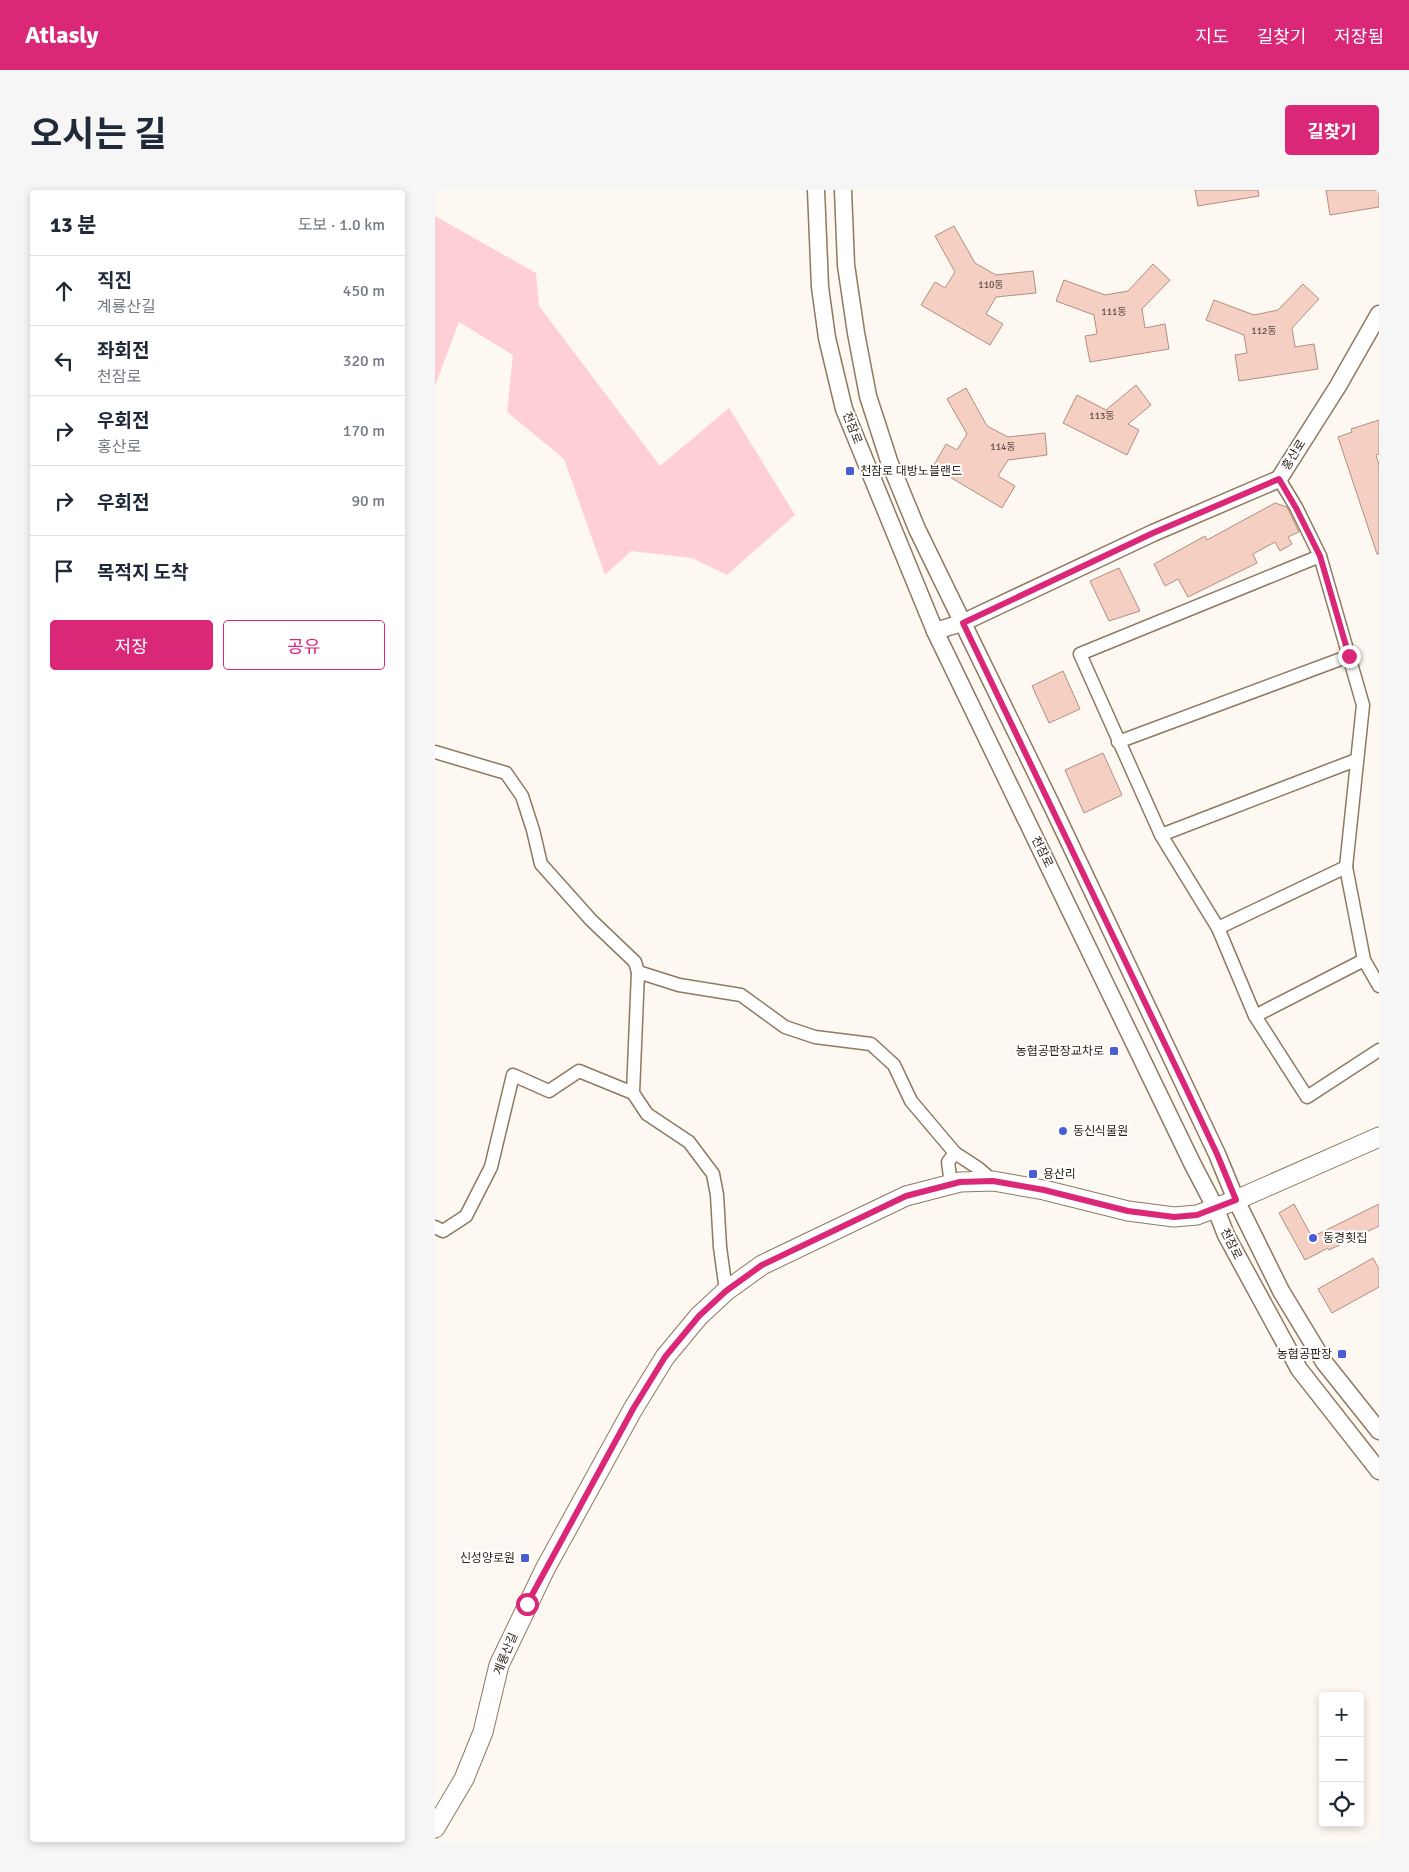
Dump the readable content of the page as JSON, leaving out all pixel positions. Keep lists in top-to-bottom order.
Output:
{
  "streets": {
    "main road": ["계룡산길"],
    "street": ["천잠로", "홍산로"]
  },
  "crossings": [
    ["천잠로", "홍산로"],
    ["천잠로", "계룡산길"]
  ],
  "places": {
    "transit": [
      "천잠로 대방노블랜드",
      "농협공판장교차로",
      "용산리",
      "농협공판장",
      "신성양로원"
    ],
    "other": ["동신식물원", "동경횟집"]
  },
  "house_numbers": [
    "110동",
    "111동",
    "112동",
    "113동",
    "114동"
  ],
  "page": {
    "header": "Atlasly",
    "nav": ["지도", "길찾기", "저장됨"],
    "title": "오시는 길",
    "buttons": [
      "길찾기",
      ["저장", "공유"]
    ],
    "heading": ["13 분", "도보 · 1.0 km"],
    "list": [
      ["직진", "계룡산길", "450 m"],
      ["좌회전", "천잠로", "320 m"],
      ["우회전", "홍산로", "170 m"],
      ["우회전", "90 m"],
      "목적지 도착"
    ],
    "map_buttons": ["+", "−"]
  }
}
